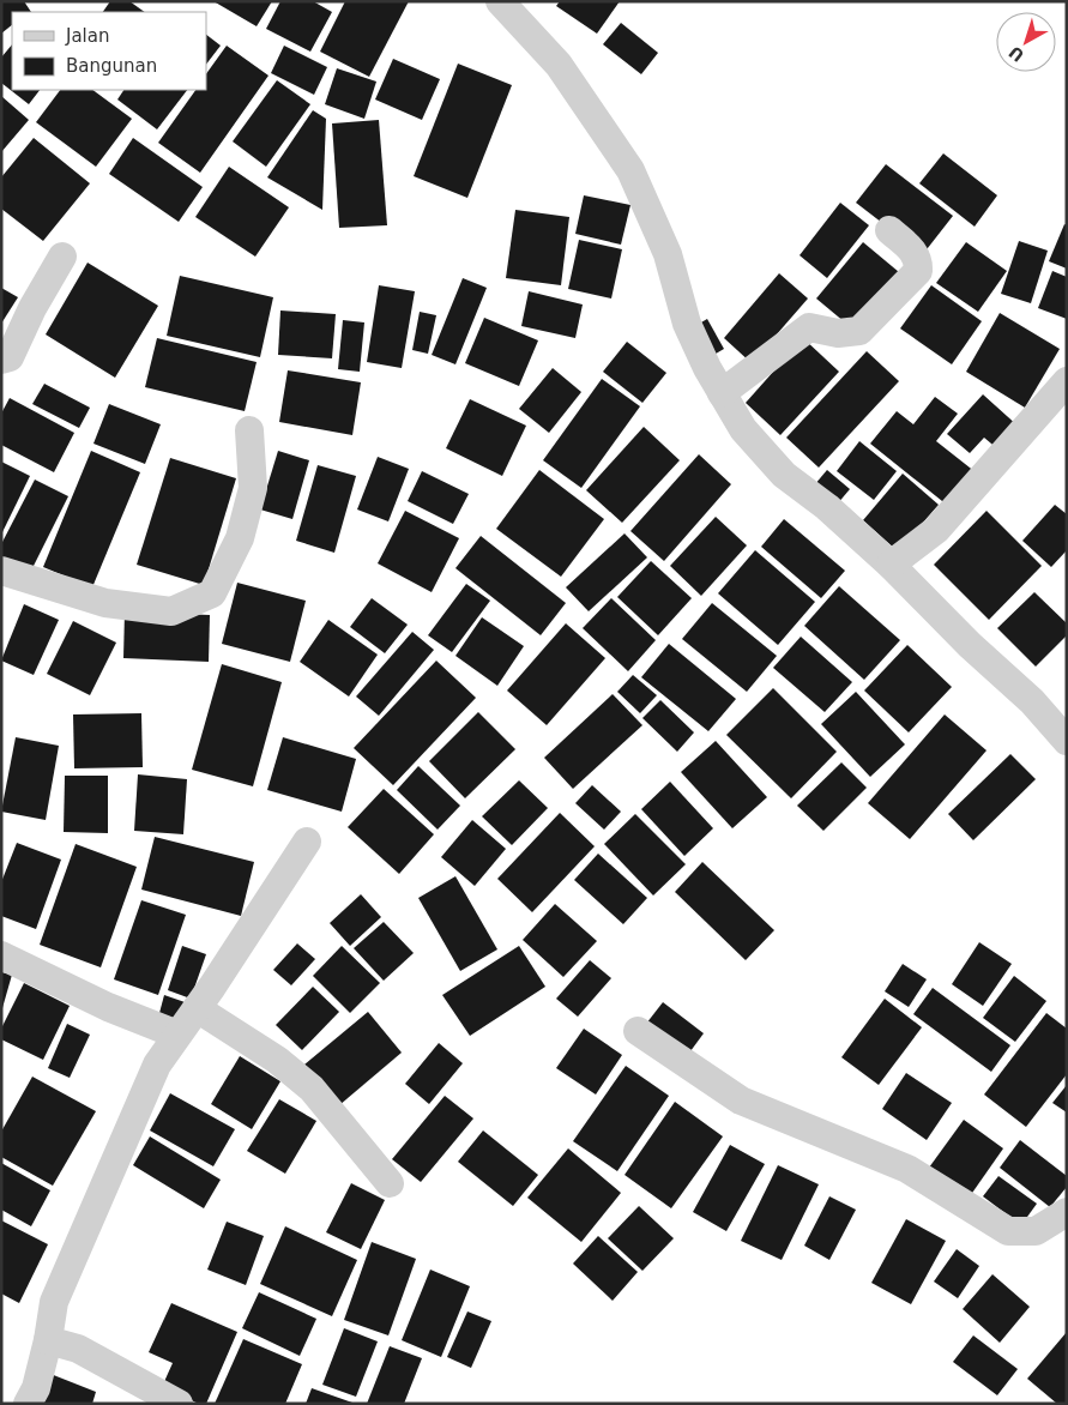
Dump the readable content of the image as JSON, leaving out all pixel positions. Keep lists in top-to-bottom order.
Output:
{
  "legend": ["Jalan", "Bangunan"],
  "north": "bottom left"
}
